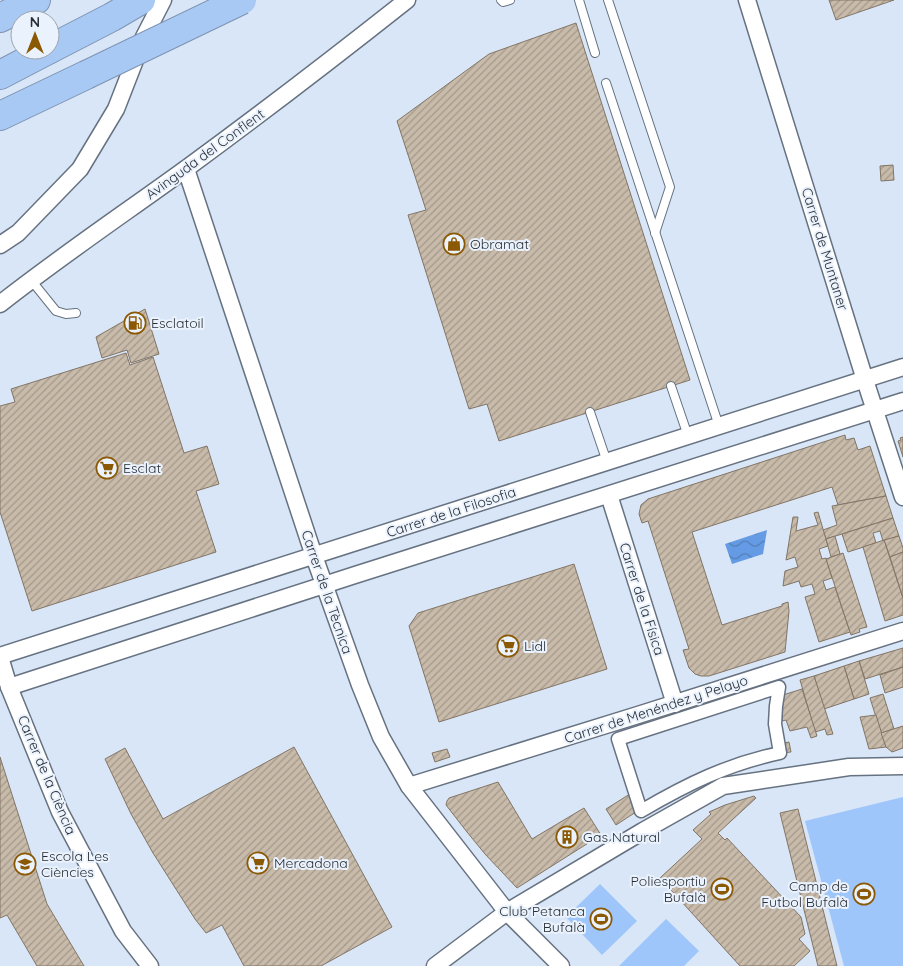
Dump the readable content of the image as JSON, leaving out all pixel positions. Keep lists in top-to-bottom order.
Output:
{
  "streets": {
    "street": [
      "Avinguda del Conflent",
      "Carrer de Muntaner",
      "Carrer de la Filosofia",
      "Carrer de la Tècnica",
      "Carrer de la Física",
      "Carrer de Menéndez y Pelayo",
      "Carrer de la Ciència"
    ]
  },
  "crossings": [
    ["Avinguda del Conflent", "Carrer de la Tècnica"],
    ["Carrer de Muntaner", "Carrer de la Filosofia"],
    ["Carrer de la Filosofia", "Carrer de la Tècnica"],
    ["Carrer de la Filosofia", "Carrer de la Ciència"],
    ["Carrer de la Tècnica", "Carrer de Menéndez y Pelayo"],
    ["Carrer de la Física", "Carrer de Menéndez y Pelayo"]
  ],
  "places": {
    "shop": ["Obramat"],
    "fuel station": ["Esclatoil"],
    "supermarket": ["Esclat", "Lidl", "Mercadona"],
    "building": ["Gas Natural"],
    "school or university": ["Escola Les Ciències"],
    "sports": ["Poliesportiu Bufalà", "Camp de Futbol Bufalà", "Club Petanca Bufalà"]
  },
  "north": "top"
}
